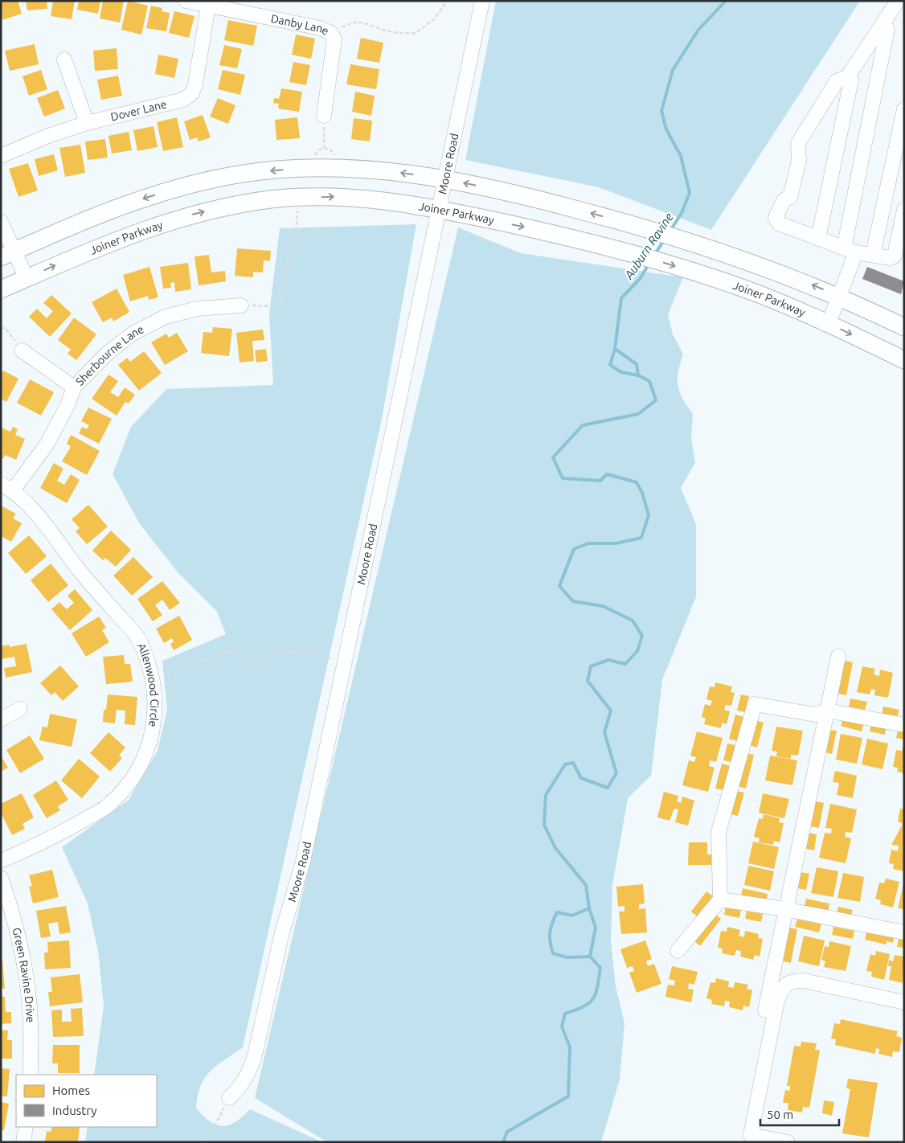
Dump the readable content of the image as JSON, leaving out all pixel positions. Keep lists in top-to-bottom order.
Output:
{
  "streets": {
    "main road": ["Joiner Parkway"],
    "street": [
      "Danby Lane",
      "Dover Lane",
      "Moore Road",
      "Sherbourne Lane",
      "Allenwood Circle",
      "Green Ravine Drive"
    ]
  },
  "crossings": [
    ["Danby Lane", "Dover Lane"],
    ["Moore Road", "Joiner Parkway"],
    ["Sherbourne Lane", "Allenwood Circle"]
  ],
  "water": ["Auburn Ravine"],
  "legend": ["Homes", "Industry"],
  "scale_bar": "50 m"
}
